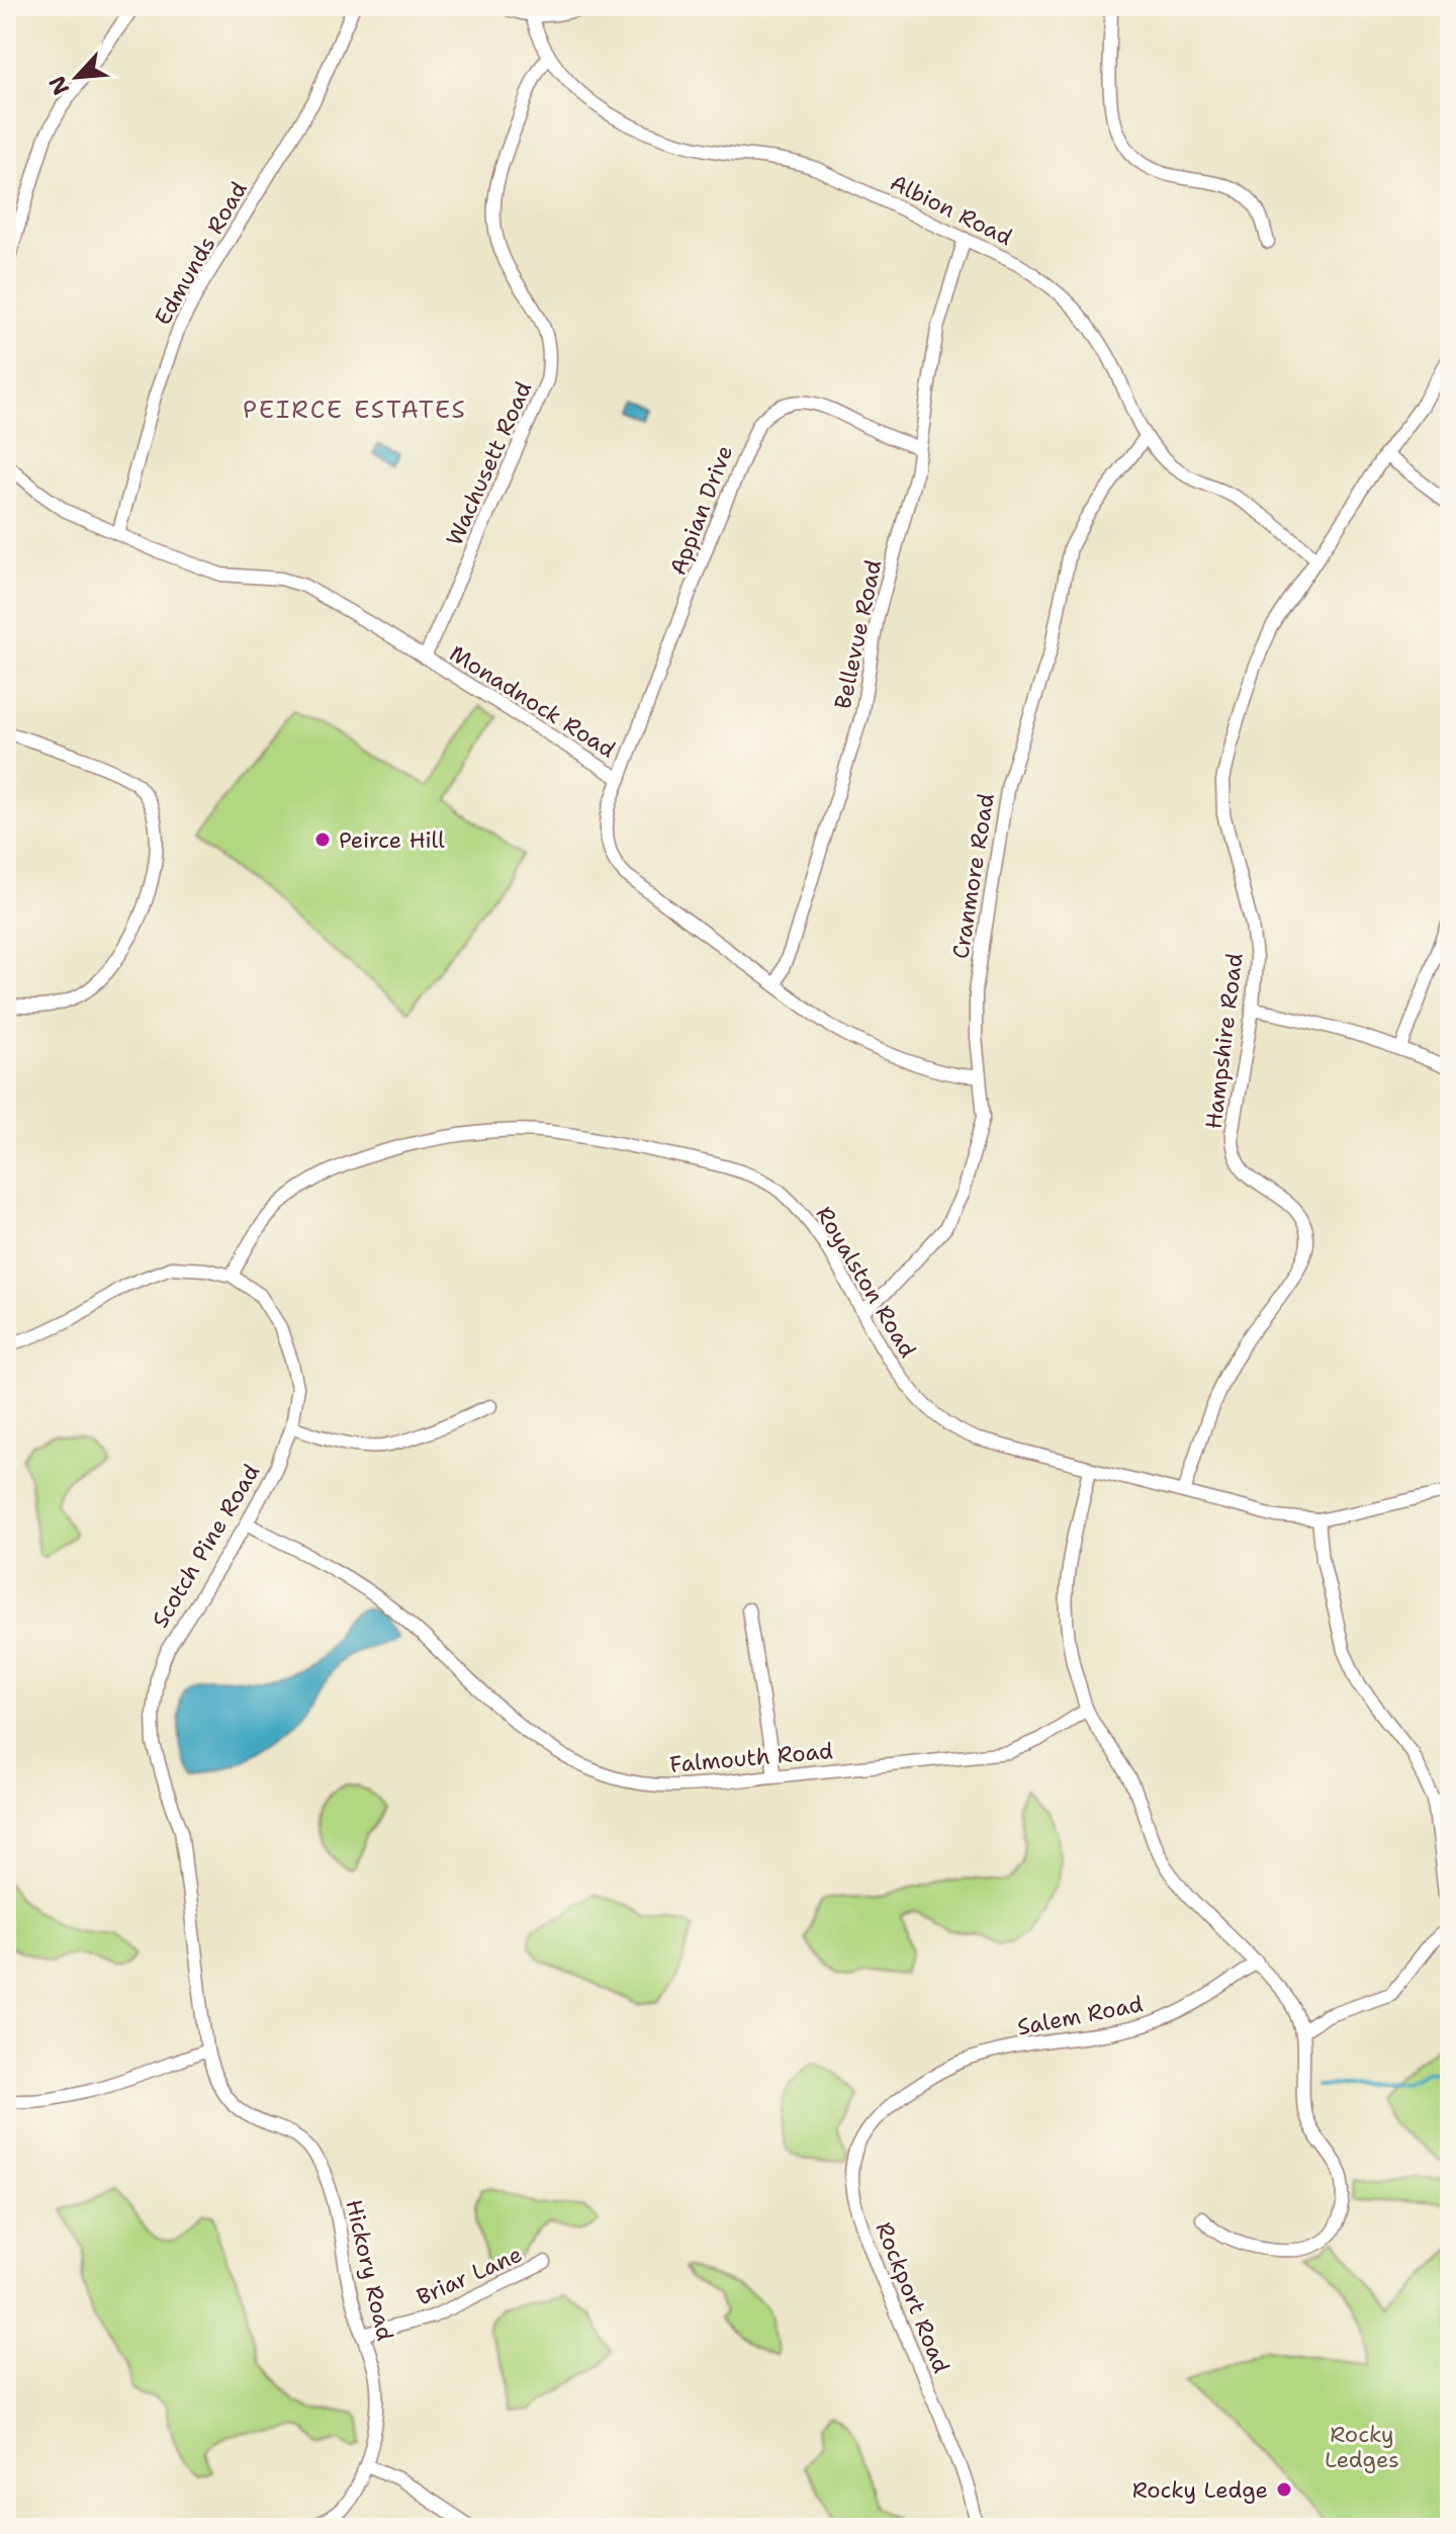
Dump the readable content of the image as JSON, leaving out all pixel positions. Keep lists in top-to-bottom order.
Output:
{
  "streets": {
    "street": [
      "Albion Road",
      "Edmunds Road",
      "Wachusett Road",
      "Appian Drive",
      "Bellevue Road",
      "Monadnock Road",
      "Cranmore Road",
      "Hampshire Road",
      "Royalston Road",
      "Scotch Pine Road",
      "Falmouth Road",
      "Salem Road",
      "Hickory Road",
      "Briar Lane",
      "Rockport Road"
    ]
  },
  "crossings": [
    ["Albion Road", "Wachusett Road"],
    ["Albion Road", "Bellevue Road"],
    ["Albion Road", "Cranmore Road"],
    ["Albion Road", "Hampshire Road"],
    ["Edmunds Road", "Monadnock Road"],
    ["Wachusett Road", "Monadnock Road"],
    ["Appian Drive", "Bellevue Road"],
    ["Appian Drive", "Monadnock Road"],
    ["Bellevue Road", "Monadnock Road"],
    ["Monadnock Road", "Cranmore Road"],
    ["Cranmore Road", "Royalston Road"],
    ["Hampshire Road", "Royalston Road"],
    ["Royalston Road", "Scotch Pine Road"],
    ["Scotch Pine Road", "Falmouth Road"],
    ["Scotch Pine Road", "Hickory Road"],
    ["Salem Road", "Rockport Road"],
    ["Hickory Road", "Briar Lane"]
  ],
  "districts": ["PEIRCE ESTATES"],
  "parks": ["Rocky Ledges"],
  "places": ["Peirce Hill", "Rocky Ledge"],
  "north": "bottom left"
}
